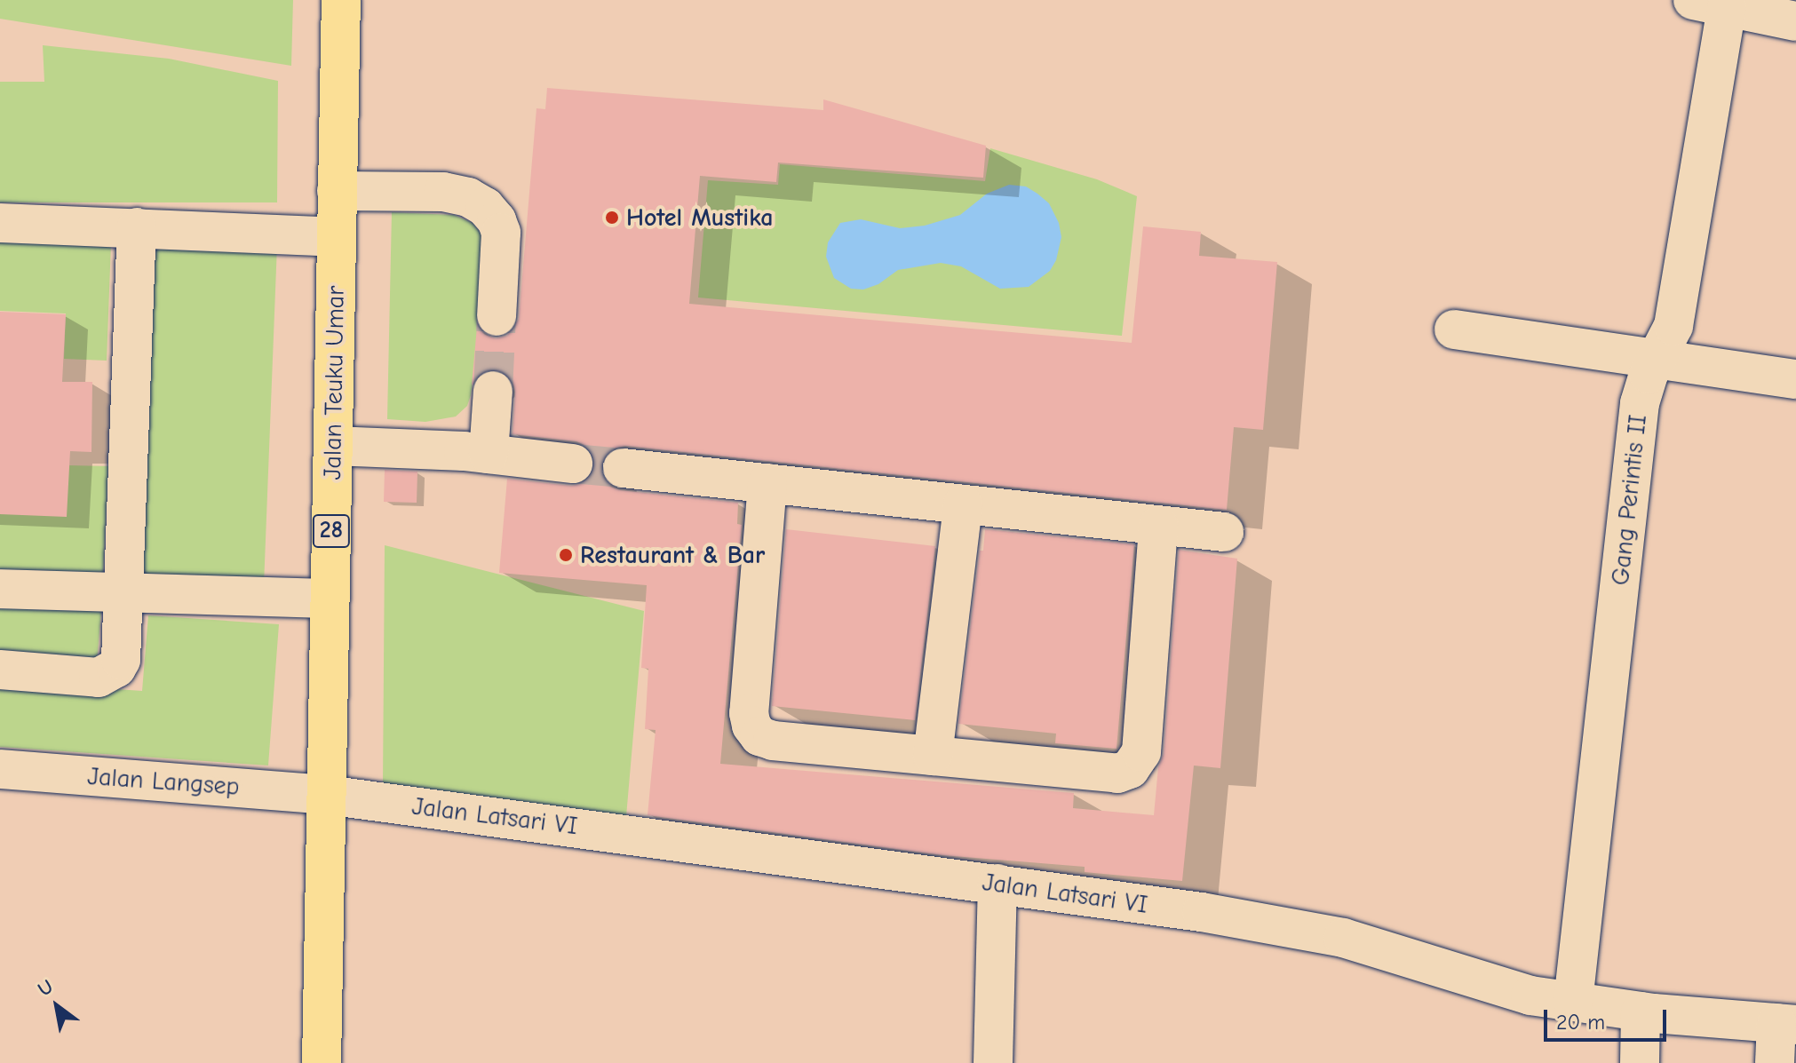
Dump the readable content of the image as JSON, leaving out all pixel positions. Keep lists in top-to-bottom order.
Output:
{
  "streets": {
    "highway": ["Jalan Teuku Umar", "28"],
    "street": ["Gang Perintis II", "Jalan Langsep", "Jalan Latsari VI"]
  },
  "crossings": [
    ["Jalan Teuku Umar", "Jalan Langsep"],
    ["Jalan Teuku Umar", "Jalan Latsari VI"],
    ["Gang Perintis II", "Jalan Latsari VI"],
    ["Jalan Langsep", "Jalan Latsari VI"]
  ],
  "places": ["Hotel Mustika", "Restaurant & Bar"],
  "scale_bar": "20 m",
  "north": "top left"
}
